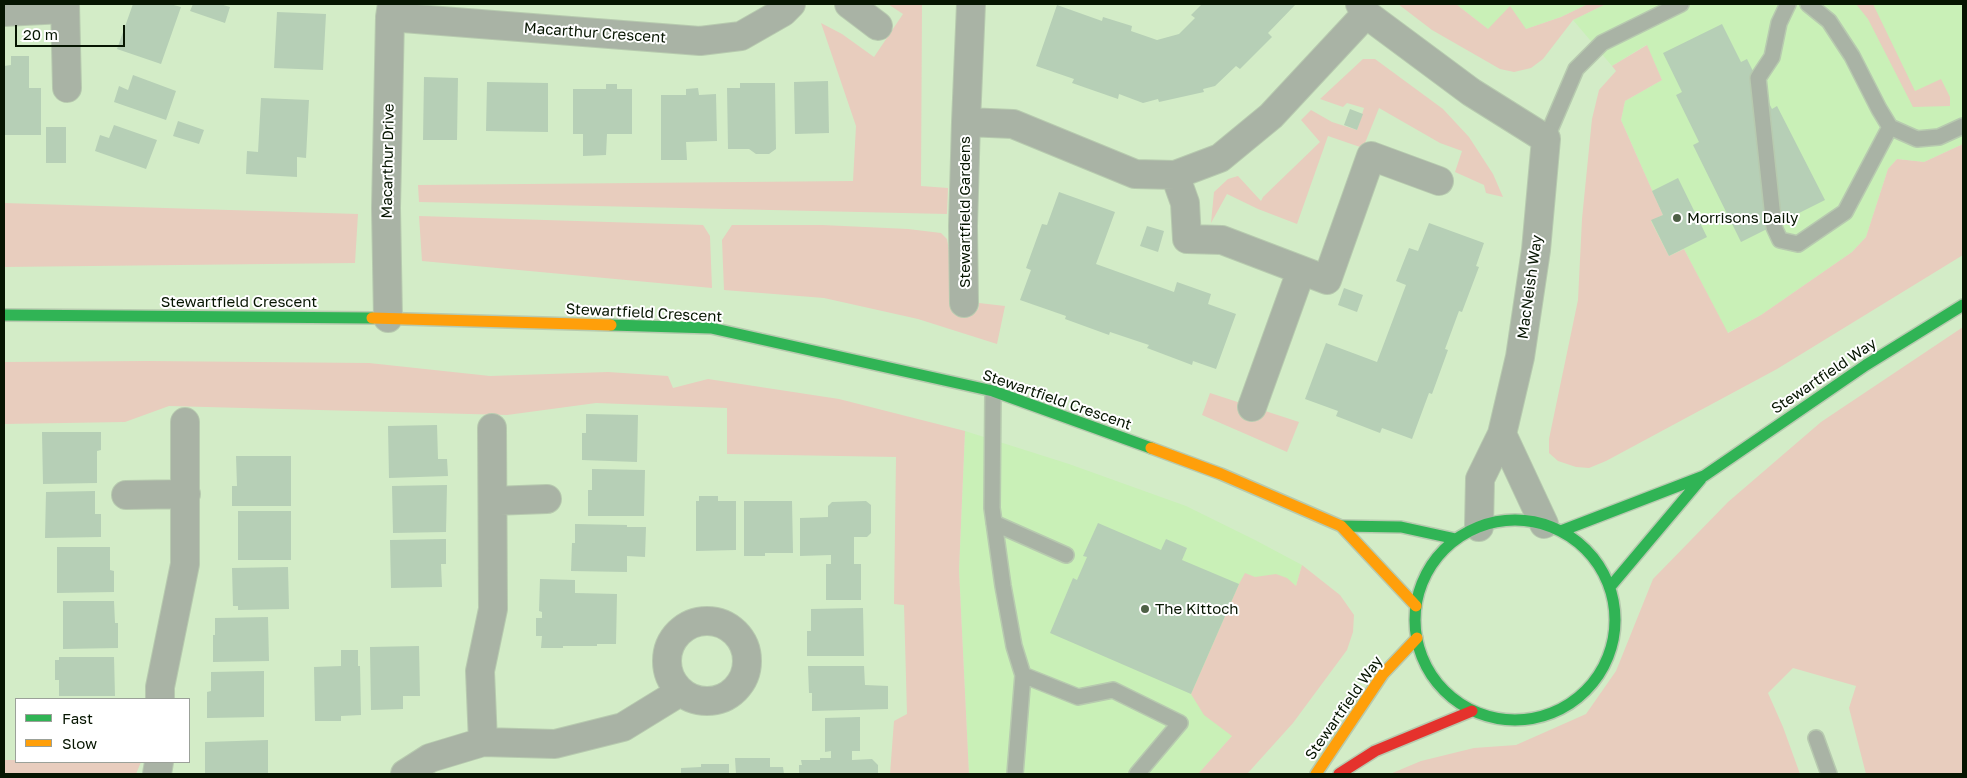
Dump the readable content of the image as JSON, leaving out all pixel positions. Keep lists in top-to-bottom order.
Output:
{
  "streets": {
    "street": [
      "Macarthur Crescent",
      "Macarthur Drive",
      "Stewartfield Gardens",
      "MacNeish Way",
      "Stewartfield Crescent",
      "Stewartfield Way"
    ]
  },
  "crossings": [
    ["Macarthur Crescent", "Macarthur Drive"],
    ["Macarthur Drive", "Stewartfield Crescent"],
    ["MacNeish Way", "Stewartfield Crescent"]
  ],
  "places": ["Morrisons Daily", "The Kittoch"],
  "legend": ["Fast", "Slow"],
  "scale_bar": "20 m"
}
